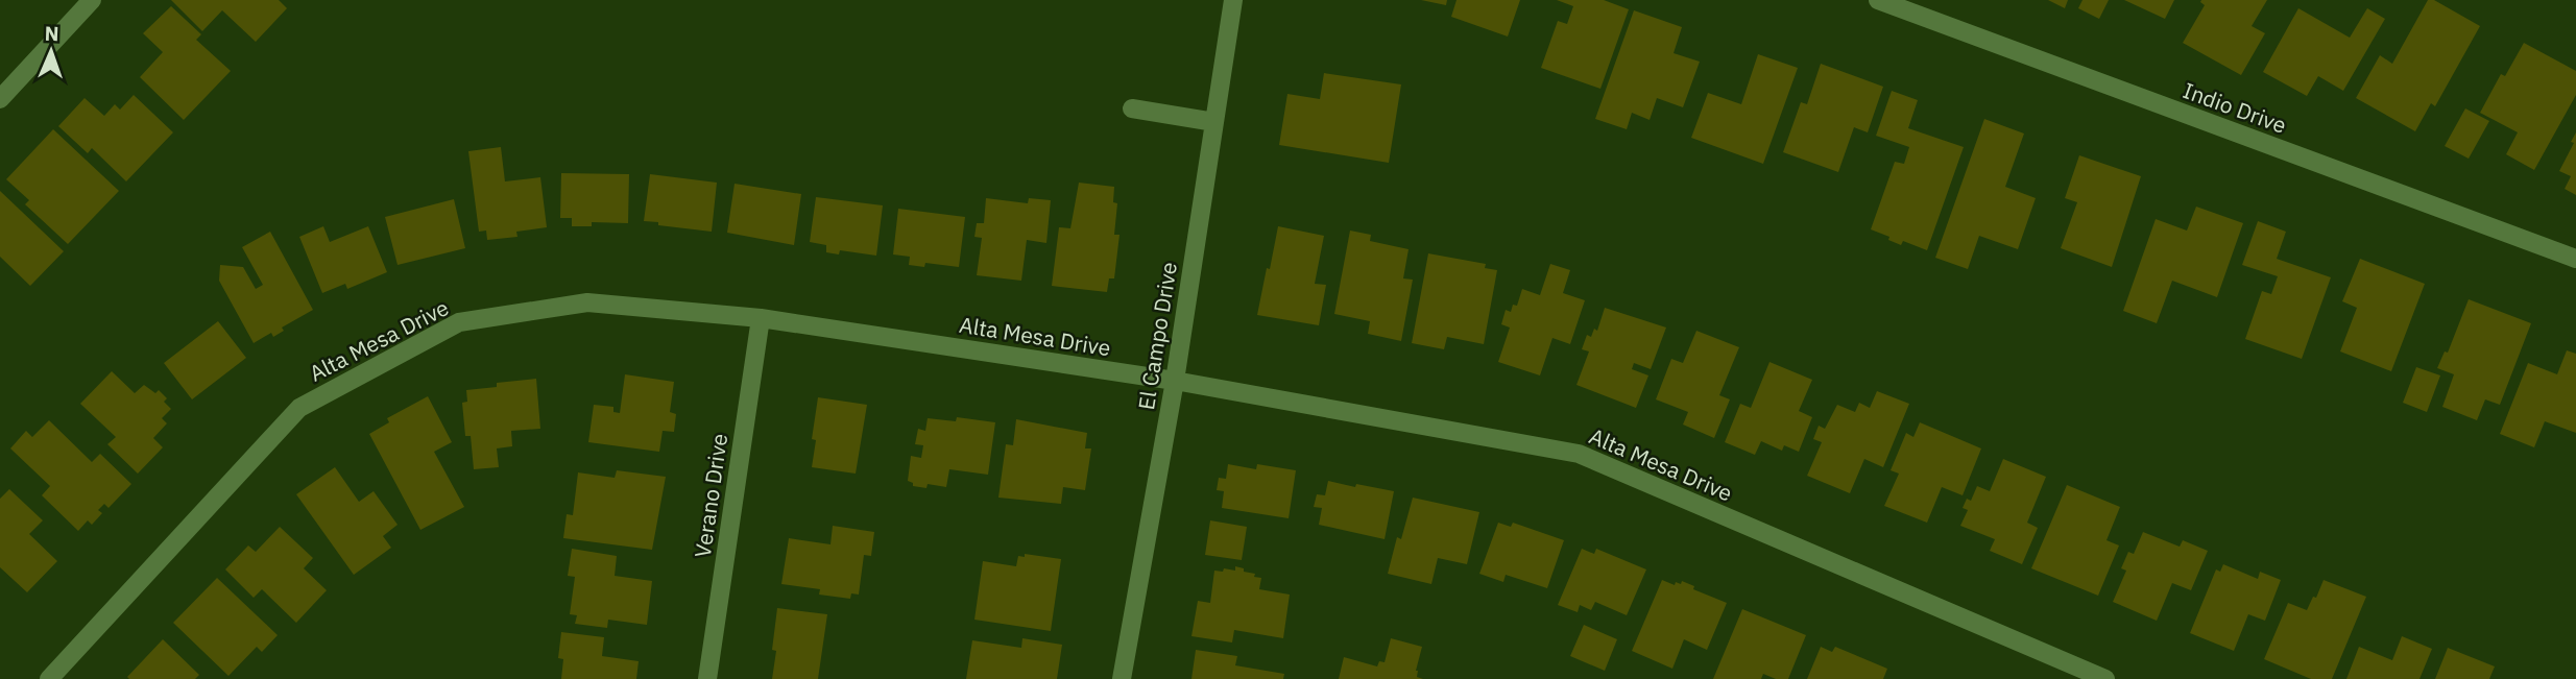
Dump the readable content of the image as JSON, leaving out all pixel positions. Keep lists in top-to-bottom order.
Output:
{
  "streets": {
    "street": [
      "Indio Drive",
      "Alta Mesa Drive",
      "El Campo Drive",
      "Verano Drive"
    ]
  },
  "crossings": [
    ["Alta Mesa Drive", "El Campo Drive"],
    ["Alta Mesa Drive", "Verano Drive"]
  ],
  "north": "top"
}
